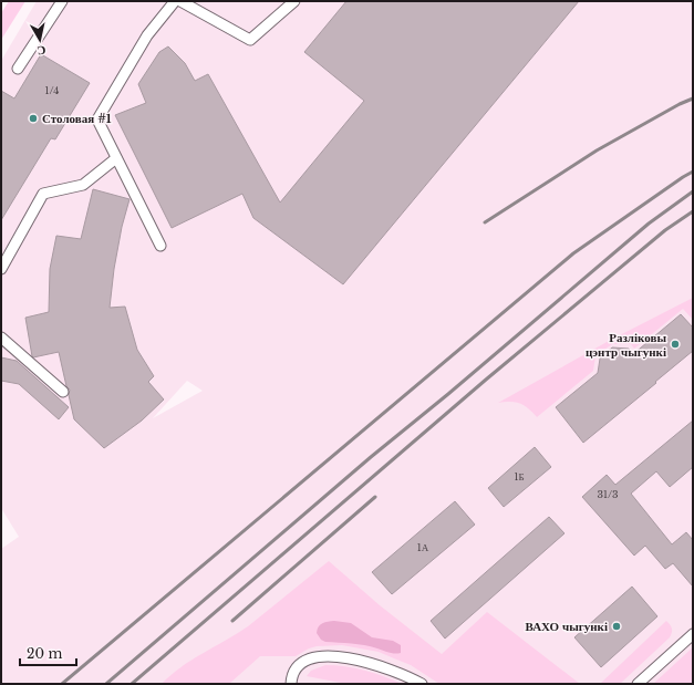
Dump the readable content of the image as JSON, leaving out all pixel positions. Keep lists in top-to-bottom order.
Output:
{
  "places": ["Столовая #1", "Разліковы цэнтр чыгункі", "ВАХО чыгункі"],
  "house_numbers": [
    "1/4",
    "1Б",
    "31/3",
    "1А"
  ],
  "scale_bar": "20 m",
  "north": "bottom"
}
